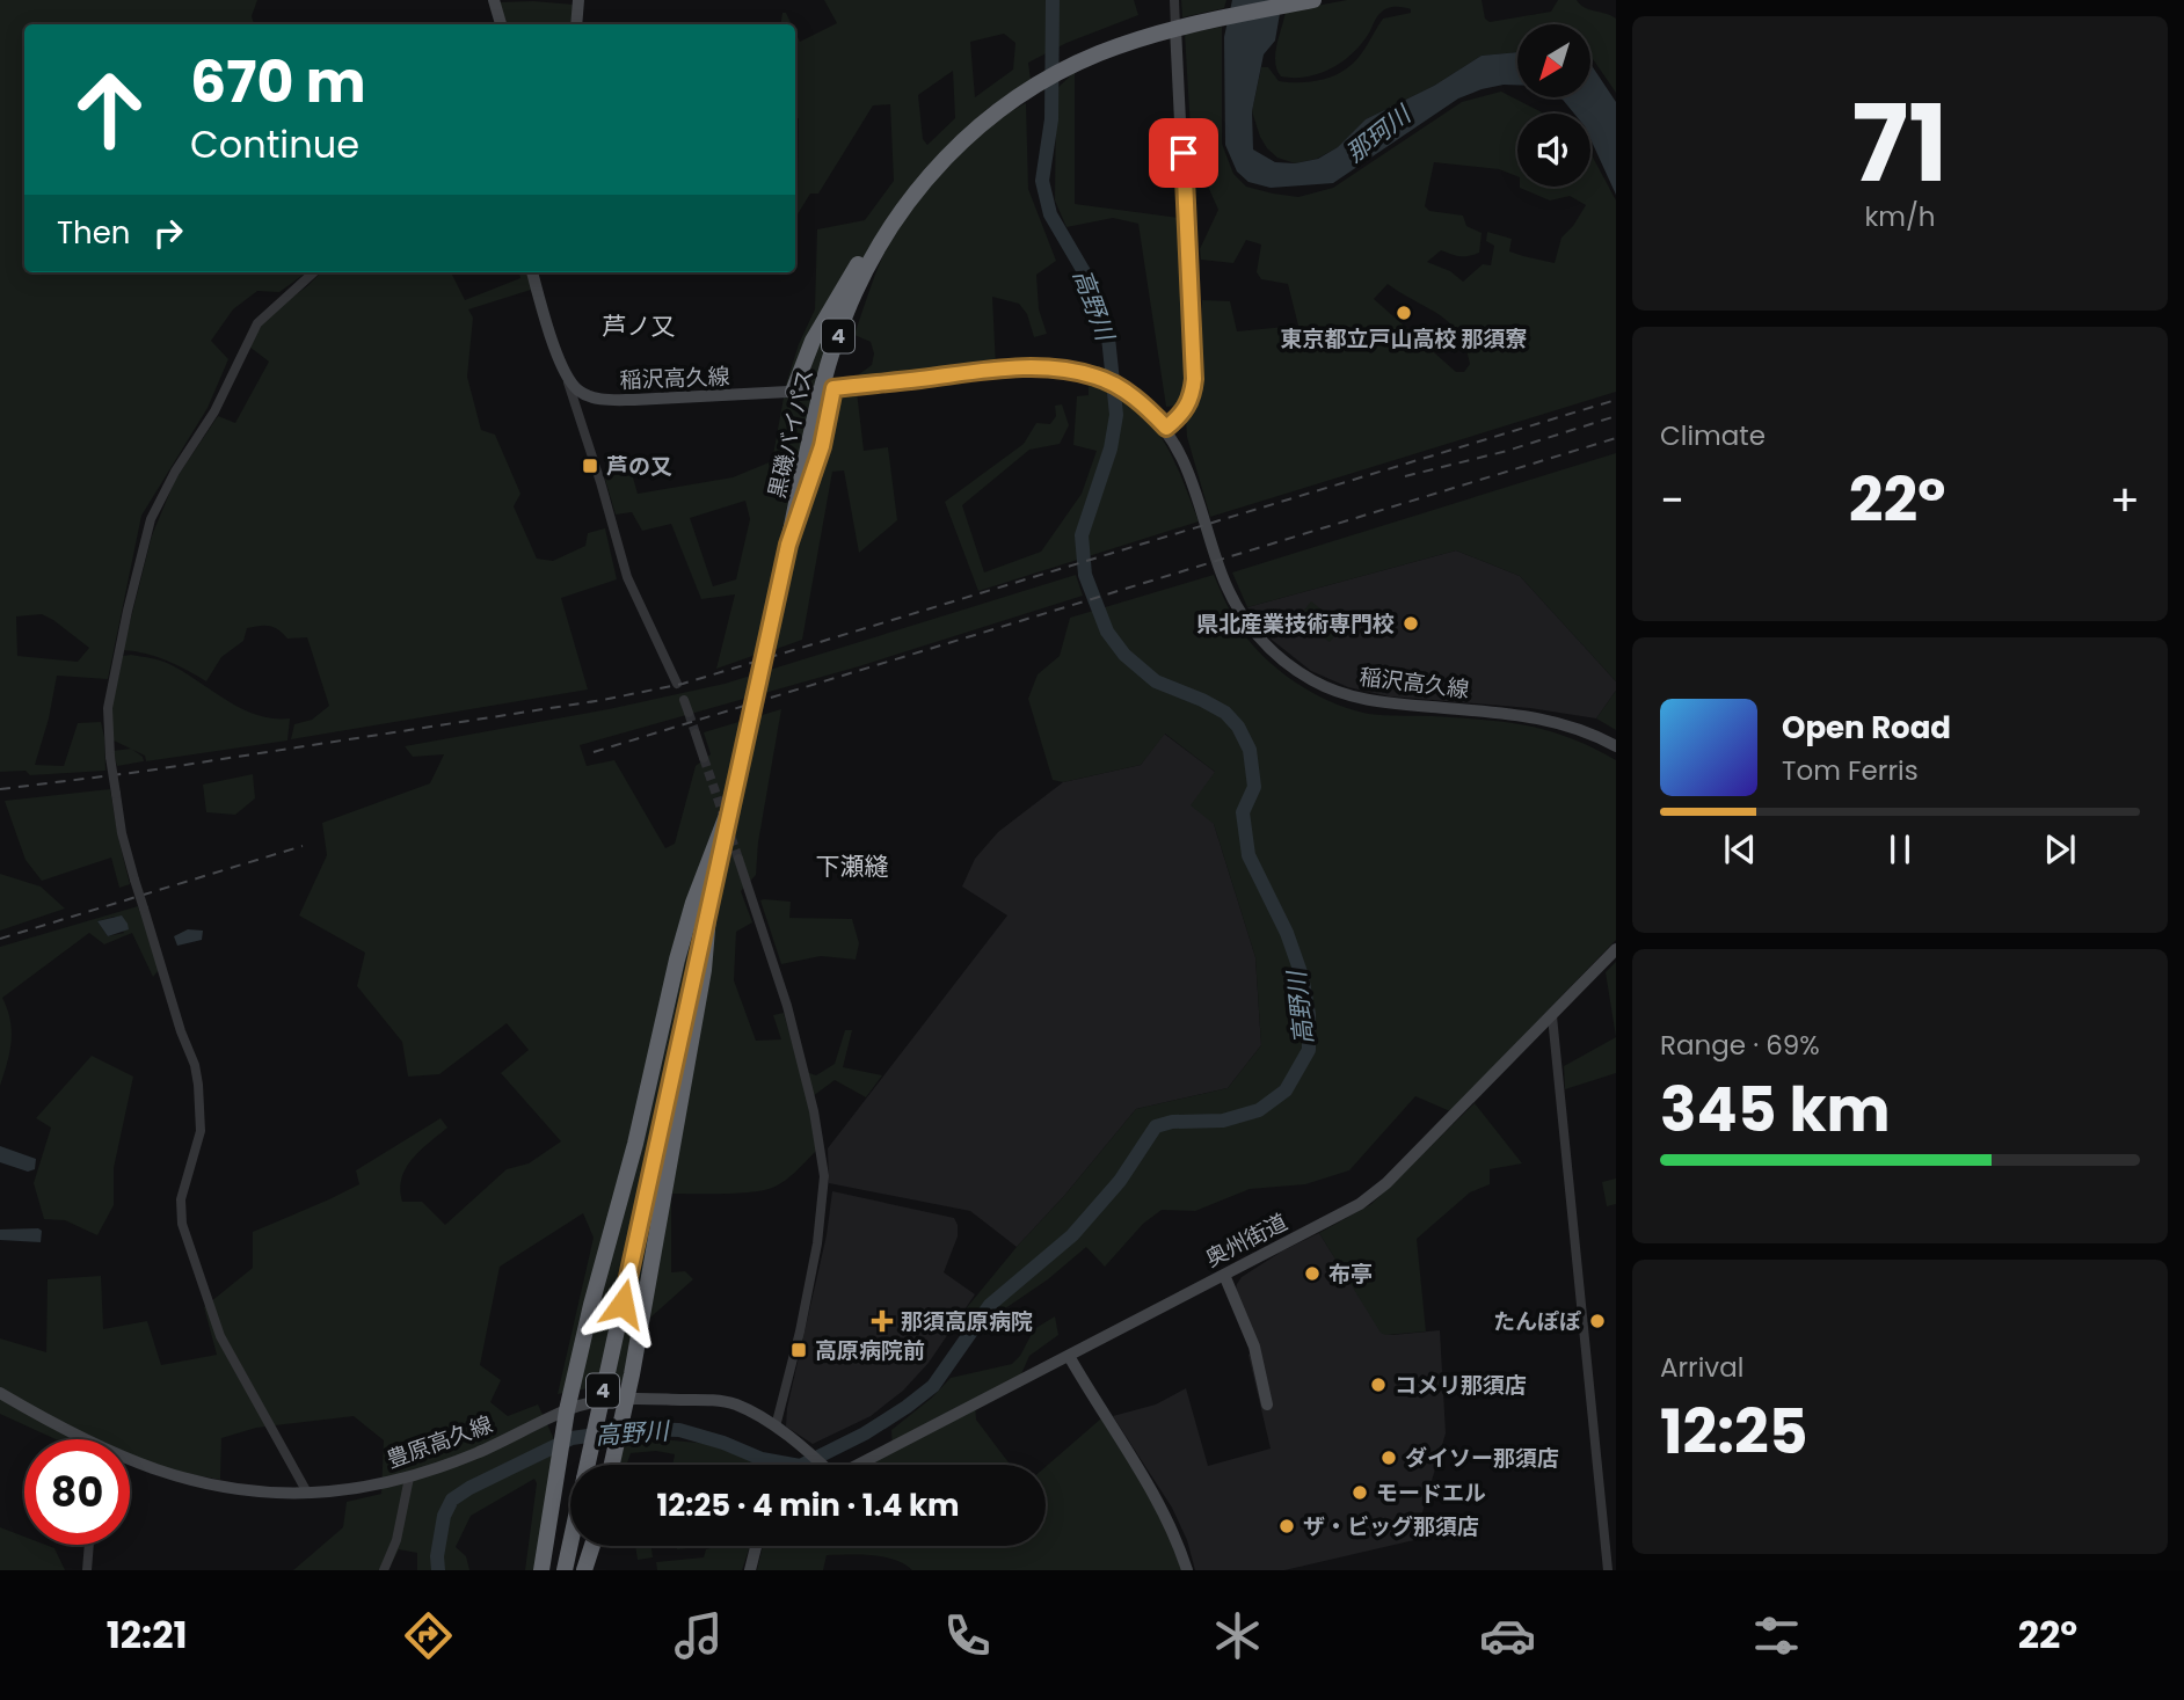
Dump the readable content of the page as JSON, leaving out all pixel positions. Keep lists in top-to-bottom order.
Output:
{
  "streets": {
    "highway": ["4", "黒磯バイパス"],
    "main road": ["稲沢高久線", "奥州街道", "豊原高久線"]
  },
  "crossings": [
    ["4", "稲沢高久線"],
    ["4", "黒磯バイパス"],
    ["4", "豊原高久線"]
  ],
  "districts": ["芦ノ又", "下瀬縫"],
  "water": ["那珂川", "高野川"],
  "places": {
    "other": [
      "東京都立戸山高校 那須寮",
      "県北産業技術専門校",
      "布亭",
      "たんぽぽ",
      "コメリ那須店",
      "ダイソー那須店",
      "モードエル",
      "ザ・ビッグ那須店"
    ],
    "transit": ["芦の又", "高原病院前"],
    "health": ["那須高原病院"]
  },
  "north": "bottom left",
  "page": {
    "tile": [
      ["71", "km/h"],
      "Climate",
      ["Range · 69%", "345 km"],
      ["Arrival", "12:25"]
    ],
    "turn": ["670 m", "Continue"],
    "then": "Then",
    "heat": ["−", "22°", "+"],
    "song": ["Open Road", "Tom Ferris"],
    "limit": "80",
    "trip": "12:25 · 4 min · 1.4 km",
    "tabs": ["12:21", "22°"]
  }
}
